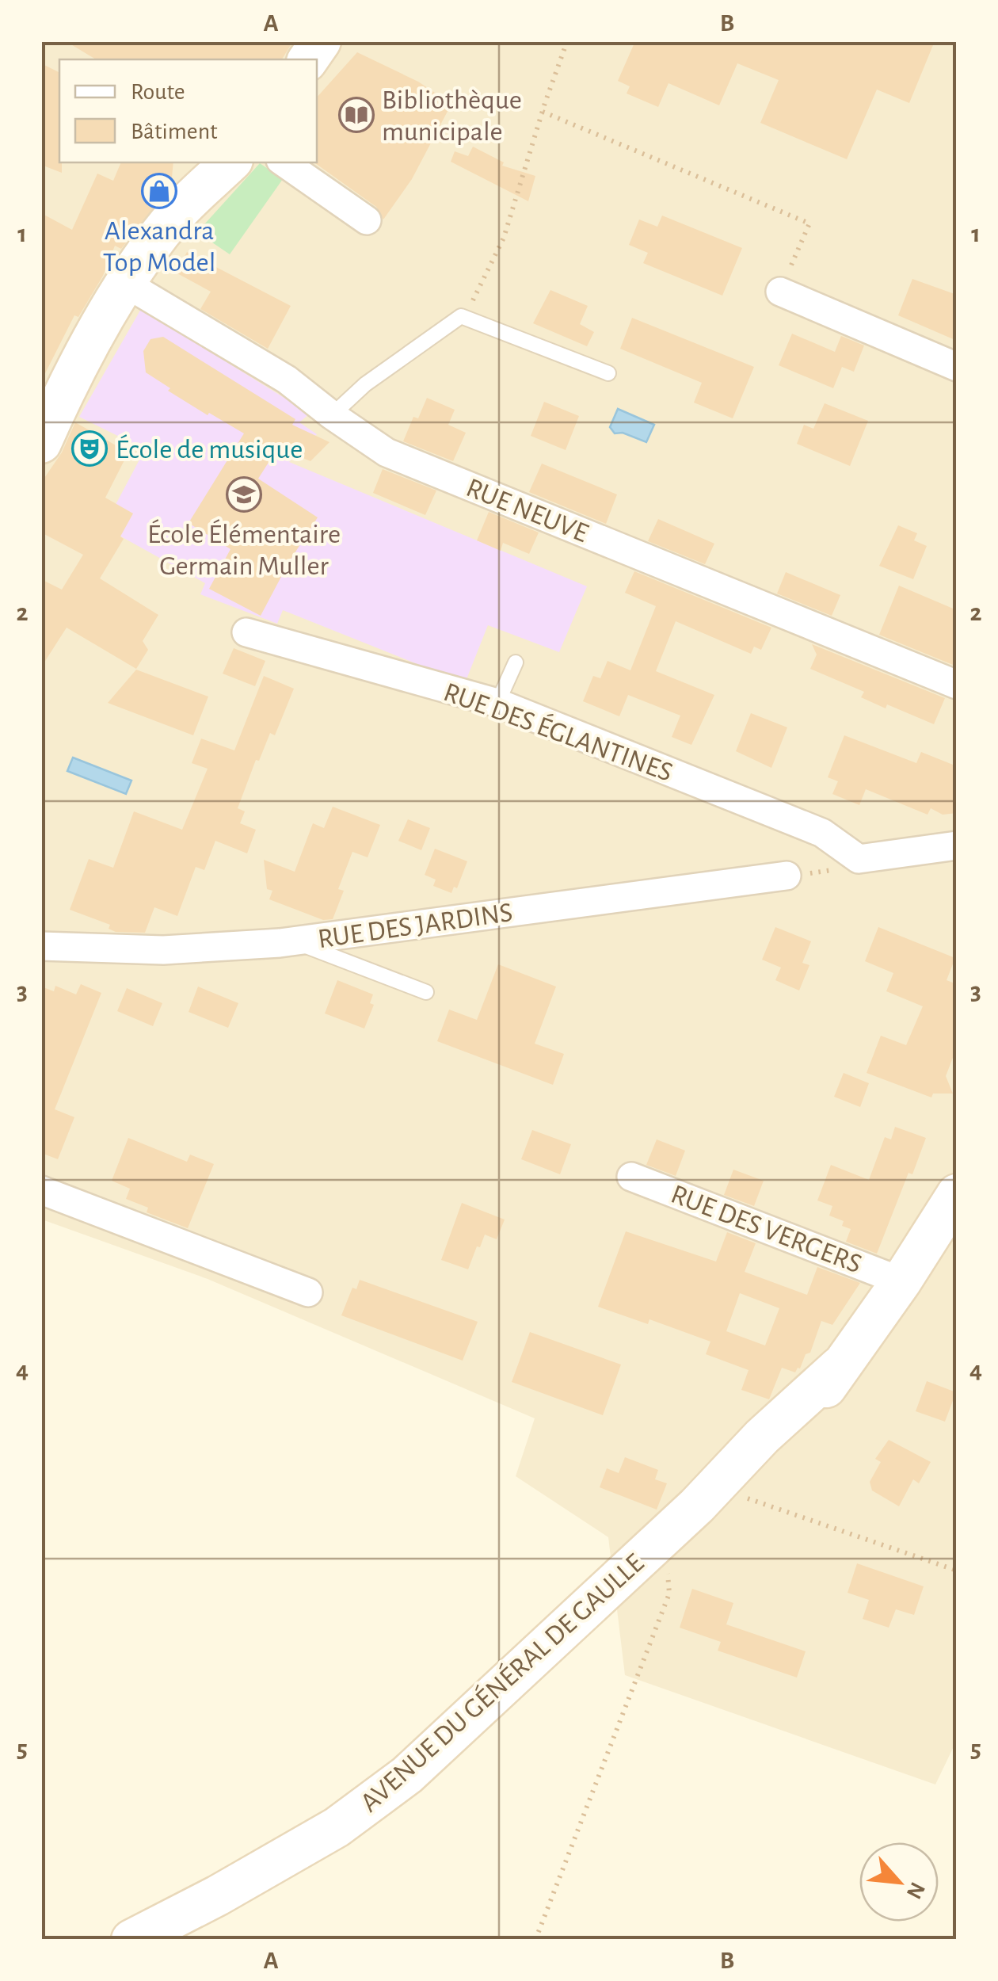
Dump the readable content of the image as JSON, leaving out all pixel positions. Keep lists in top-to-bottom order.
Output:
{
  "streets": {
    "main road": ["AVENUE DU GÉNÉRAL DE GAULLE"],
    "street": [
      "RUE NEUVE",
      "RUE DES ÉGLANTINES",
      "RUE DES JARDINS",
      "RUE DES VERGERS"
    ]
  },
  "crossings": [
    ["RUE DES VERGERS", "AVENUE DU GÉNÉRAL DE GAULLE"]
  ],
  "places": {
    "library": ["Bibliothèque municipale"],
    "shop": ["Alexandra Top Model"],
    "theatre": ["École de musique"],
    "school or university": ["École Élémentaire Germain Muller"]
  },
  "legend": ["Route", "Bâtiment"],
  "north": "bottom right",
  "grid": {
    "columns": ["A", "B"],
    "rows": [
      "1",
      "2",
      "3",
      "4",
      "5"
    ]
  }
}
